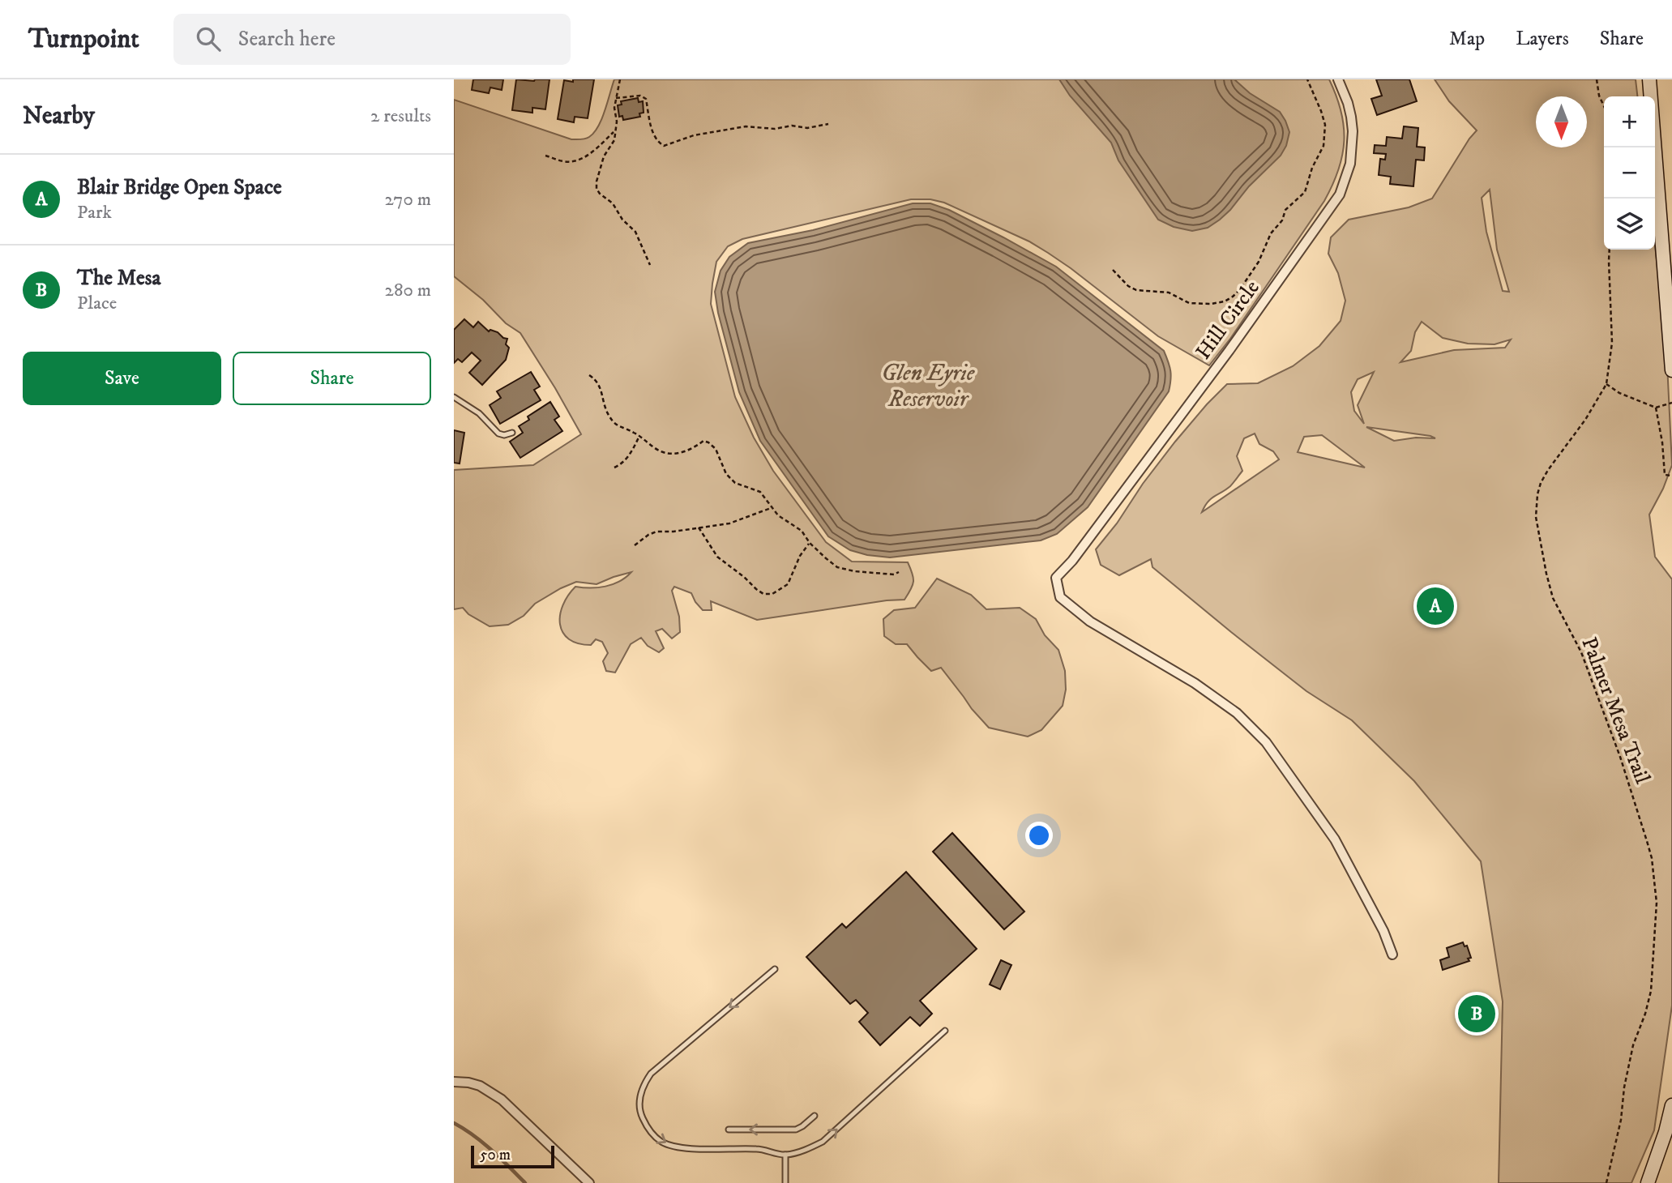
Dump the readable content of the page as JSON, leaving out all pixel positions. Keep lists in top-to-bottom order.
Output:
{
  "streets": {
    "street": ["Hill Circle"],
    "path": ["Palmer Mesa Trail"]
  },
  "water": ["Glen Eyrie Reservoir"],
  "scale_bar": "50 m",
  "north": "bottom",
  "page": {
    "header": "Turnpoint",
    "search": "Search here",
    "nav": ["Map", "Layers", "Share"],
    "heading": ["Nearby", "2 results"],
    "map_buttons": ["+", "−"],
    "list": [
      {
        "mark": "A",
        "name": "Blair Bridge Open Space",
        "note": "Park",
        "value": "270 m"
      },
      {
        "mark": "B",
        "name": "The Mesa",
        "note": "Place",
        "value": "280 m"
      }
    ],
    "buttons": ["Save", "Share"],
    "pins": ["A", "B"],
    "scale": "50 m"
  }
}
